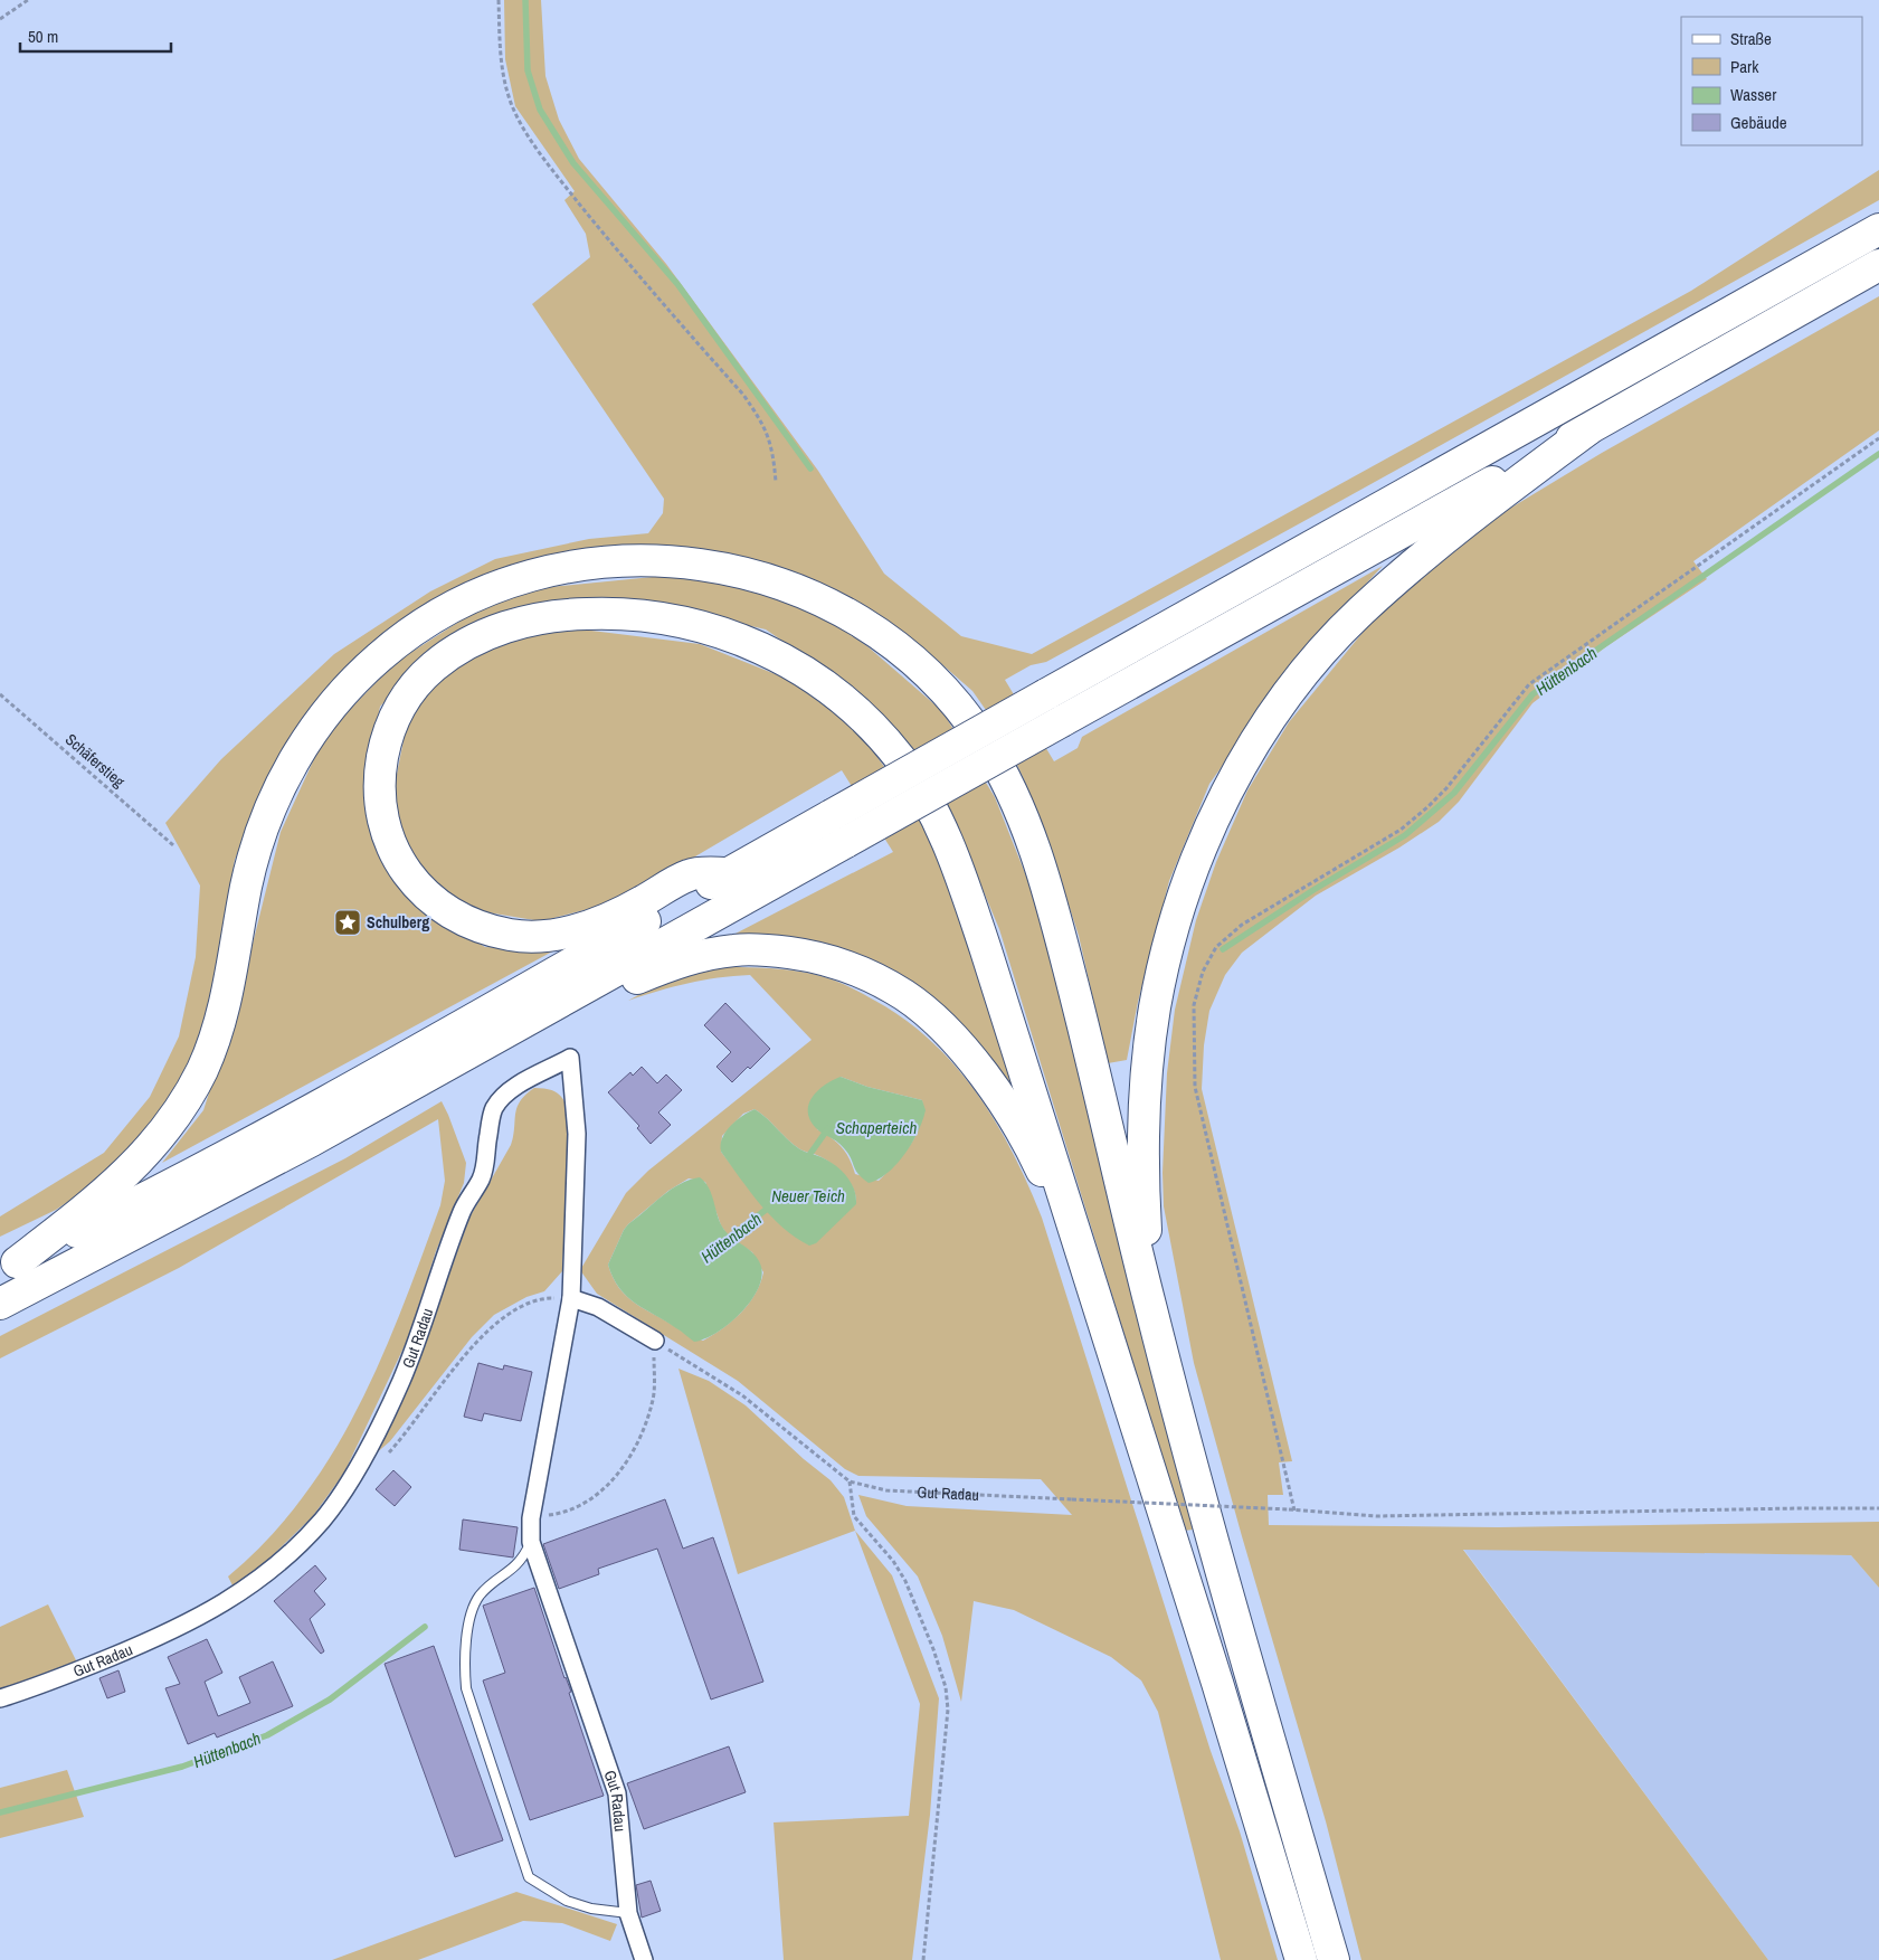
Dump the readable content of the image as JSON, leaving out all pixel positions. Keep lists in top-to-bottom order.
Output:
{
  "streets": {
    "street": ["Gut Radau"],
    "path": ["Schäferstieg"]
  },
  "water": ["Hüttenbach", "Schaperteich", "Neuer Teich"],
  "places": {
    "place": ["Schulberg"]
  },
  "legend": [
    "Straße",
    "Park",
    "Wasser",
    "Gebäude"
  ],
  "scale_bar": "50 m"
}
